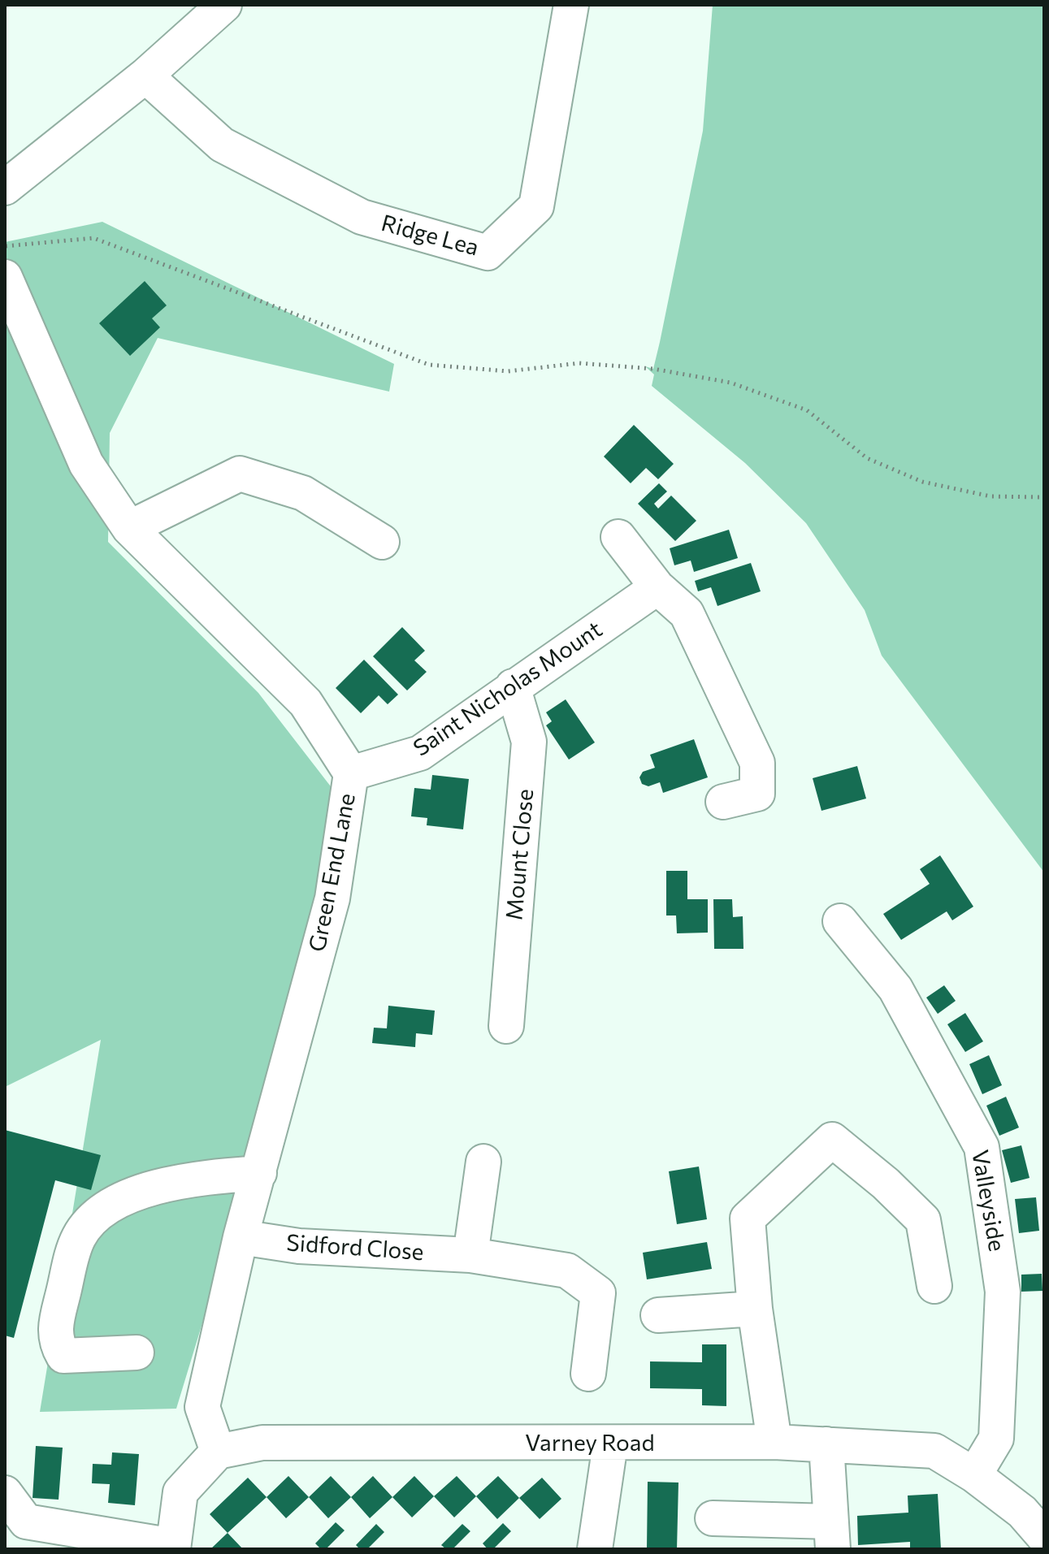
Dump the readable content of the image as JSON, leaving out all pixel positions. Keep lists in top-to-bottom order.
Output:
{
  "streets": {
    "street": [
      "Ridge Lea",
      "Saint Nicholas Mount",
      "Mount Close",
      "Green End Lane",
      "Valleyside",
      "Sidford Close",
      "Varney Road"
    ]
  },
  "crossings": [
    ["Saint Nicholas Mount", "Mount Close"],
    ["Saint Nicholas Mount", "Green End Lane"],
    ["Green End Lane", "Sidford Close"],
    ["Green End Lane", "Varney Road"],
    ["Valleyside", "Varney Road"]
  ]
}
